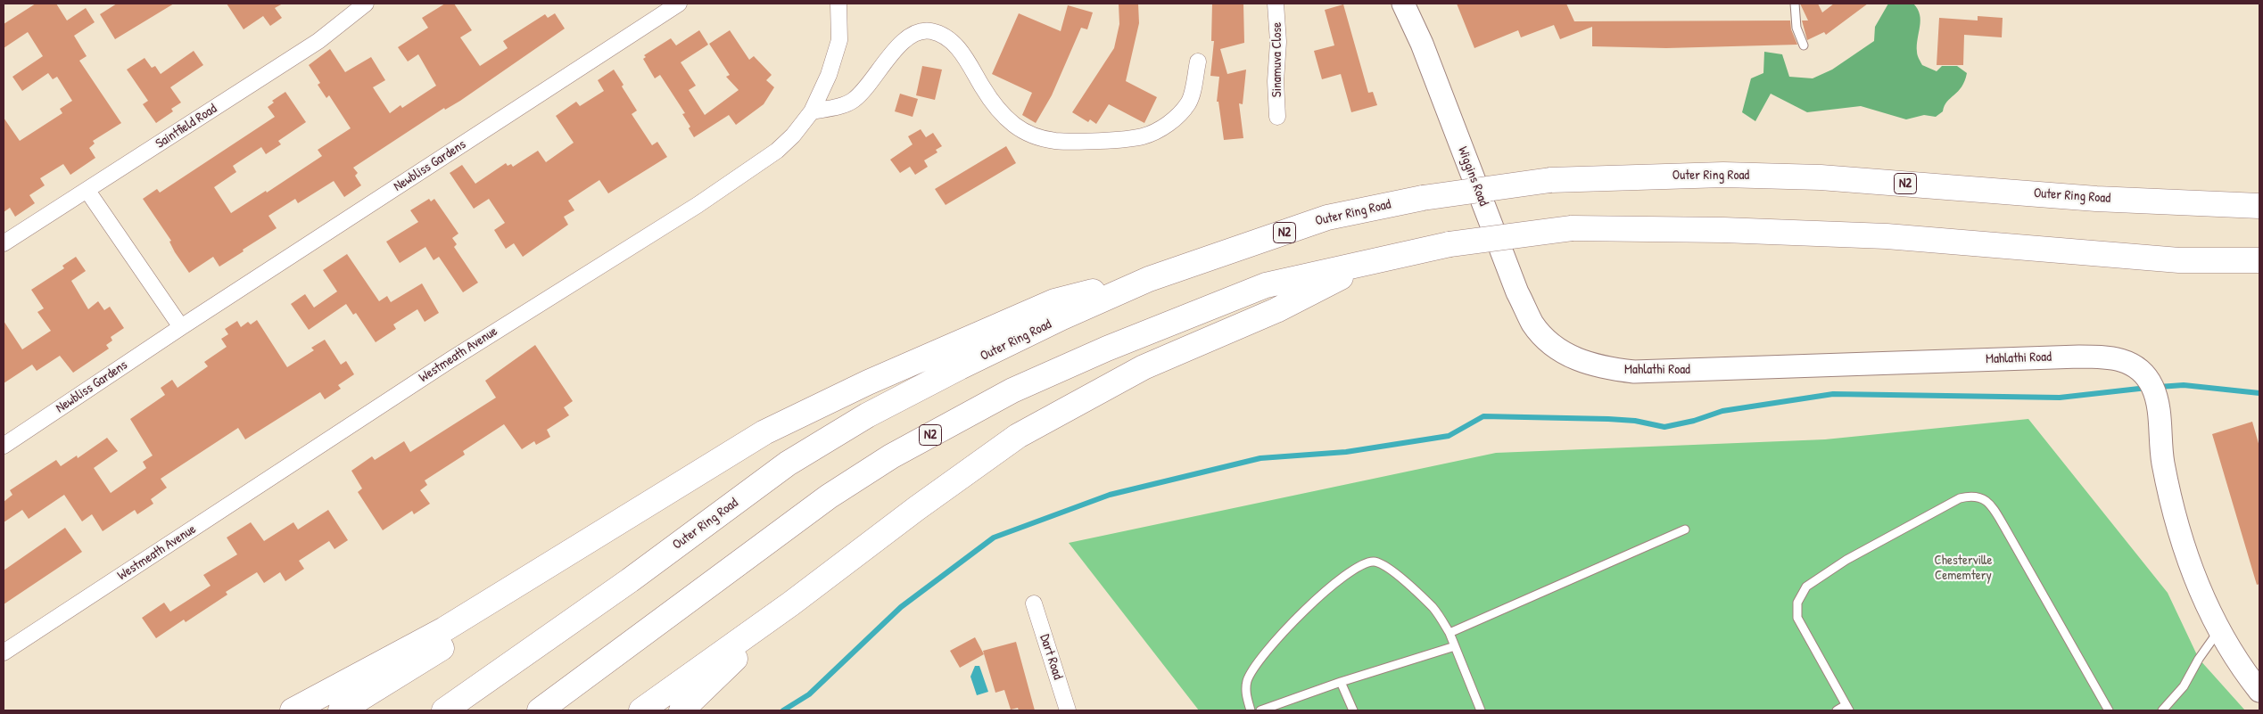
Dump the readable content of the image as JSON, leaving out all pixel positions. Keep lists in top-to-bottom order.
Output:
{
  "streets": {
    "highway": ["Outer Ring Road", "N2"],
    "street": [
      "Sinamuva Close",
      "Saintfield Road",
      "Newbliss Gardens",
      "Wiggins Road",
      "Westmeath Avenue",
      "Mahlathi Road",
      "Dart Road"
    ]
  },
  "crossings": [
    ["Wiggins Road", "Mahlathi Road"]
  ],
  "parks": ["Chesterville Cememtery"]
}
